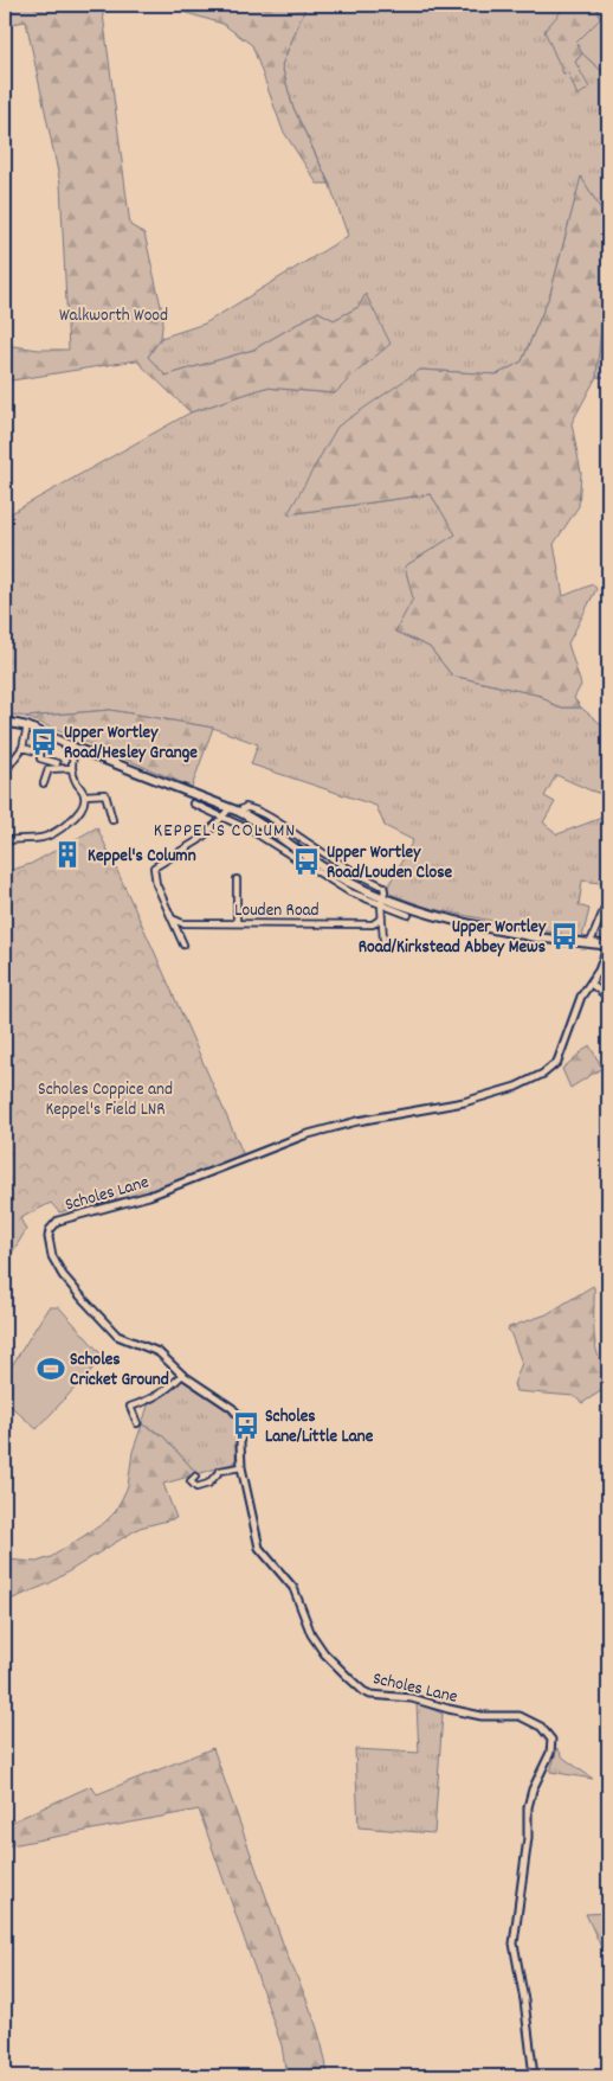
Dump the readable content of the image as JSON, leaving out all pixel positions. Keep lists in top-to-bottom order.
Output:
{
  "streets": {
    "street": ["Louden Road", "Scholes Lane"]
  },
  "districts": ["KEPPEL'S COLUMN"],
  "parks": ["Walkworth Wood", "Scholes Coppice and Keppel's Field LNR"],
  "places": {
    "bus stop": [
      "Upper Wortley Road/Hesley Grange",
      "Upper Wortley Road/Louden Close",
      "Upper Wortley Road/Kirkstead Abbey Mews",
      "Scholes Lane/Little Lane"
    ],
    "building": ["Keppel's Column"],
    "sports": ["Scholes Cricket Ground"]
  }
}
